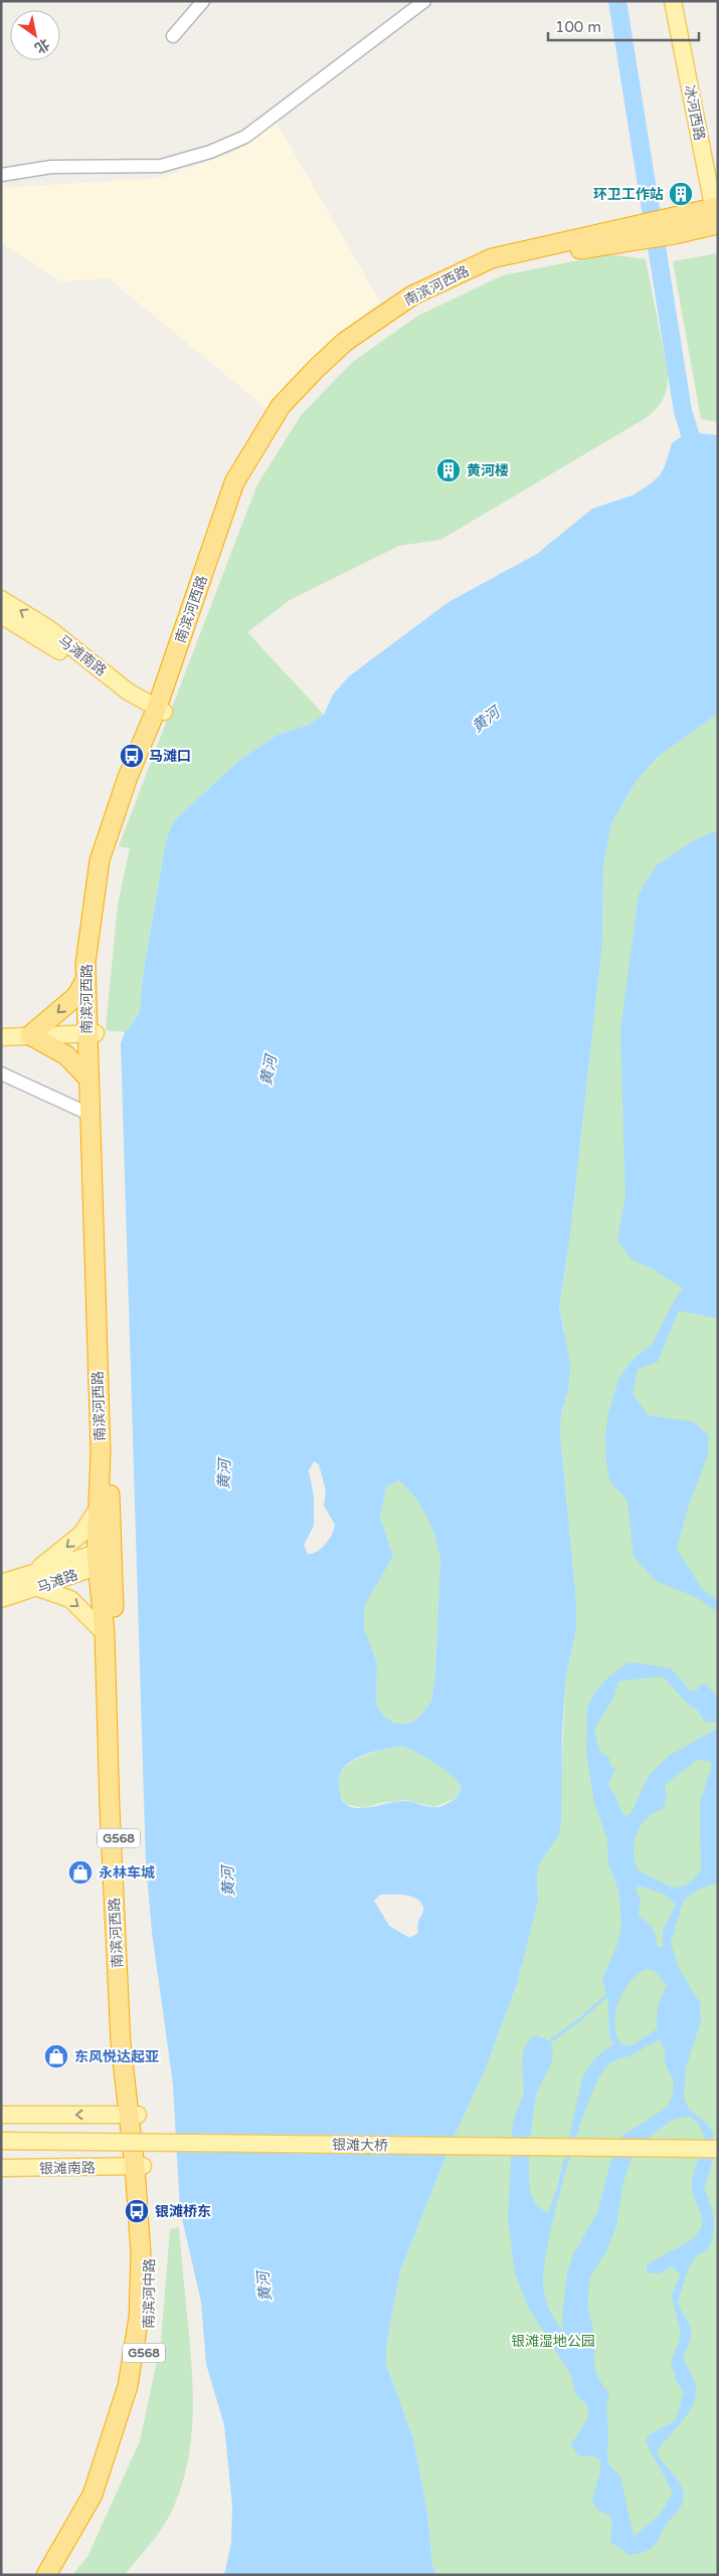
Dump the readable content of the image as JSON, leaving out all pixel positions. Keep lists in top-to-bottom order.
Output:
{
  "streets": {
    "highway": ["南滨河西路", "G568", "南滨河中路"],
    "main road": [
      "冰河西路",
      "马滩南路",
      "马滩路",
      "银滩大桥",
      "银滩南路"
    ]
  },
  "crossings": [
    ["冰河西路", "南滨河西路"],
    ["南滨河西路", "马滩南路"],
    ["南滨河西路", "马滩路"],
    ["南滨河西路", "南滨河中路"],
    ["银滩南路", "南滨河中路"]
  ],
  "water": ["黄河"],
  "parks": ["银滩湿地公园"],
  "places": {
    "building": ["环卫工作站", "黄河楼"],
    "bus stop": ["马滩口", "银滩桥东"],
    "shop": ["永林车城", "东风悦达起亚"]
  },
  "scale_bar": "100 m",
  "north": "bottom right"
}
